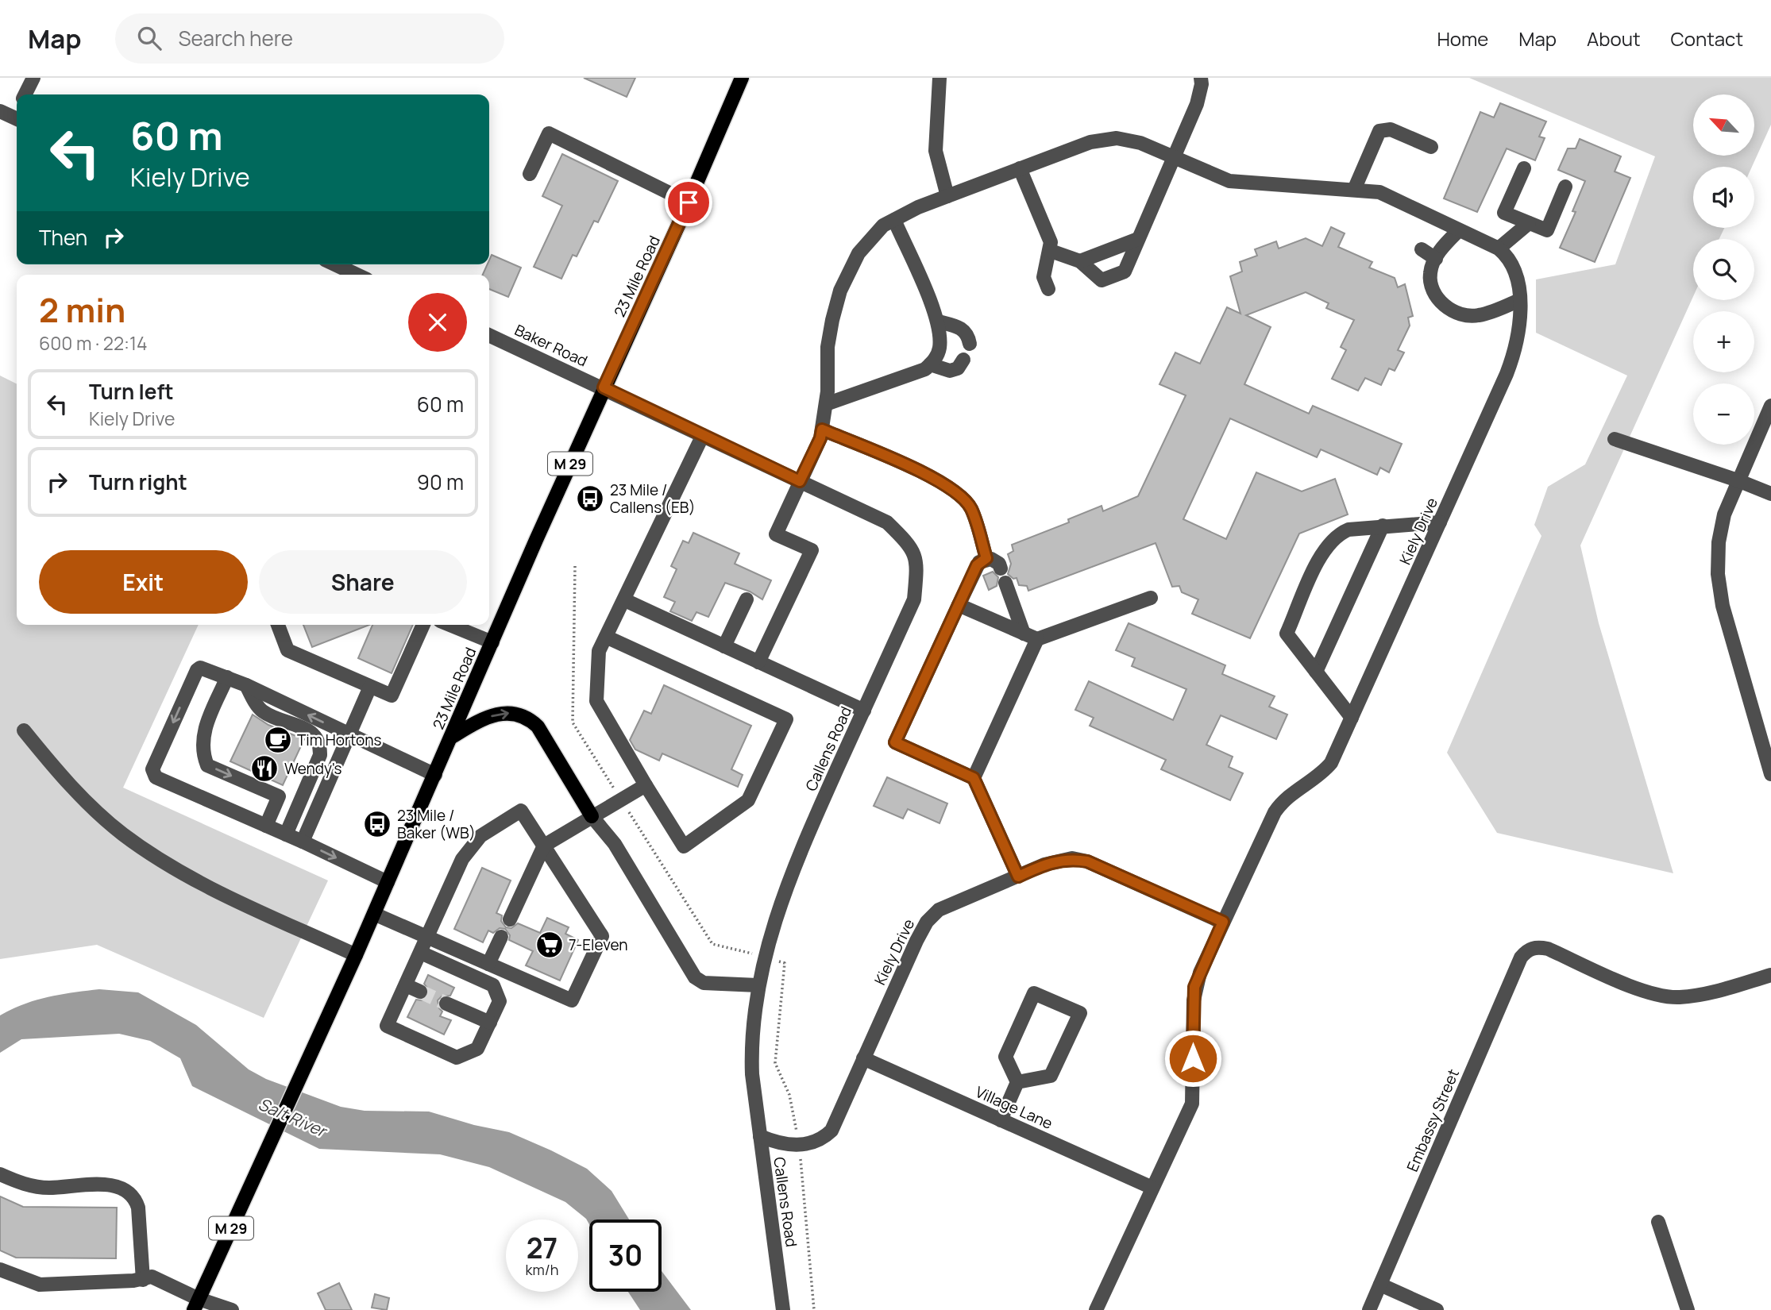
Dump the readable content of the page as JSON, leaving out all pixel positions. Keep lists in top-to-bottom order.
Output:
{
  "streets": {
    "main road": ["23 Mile Road", "M 29"],
    "street": [
      "Baker Road",
      "Kiely Drive",
      "Callens Road",
      "Village Lane",
      "Embassy Street"
    ]
  },
  "crossings": [
    ["23 Mile Road", "Baker Road"],
    ["23 Mile Road", "Callens Road"],
    ["Baker Road", "Callens Road"],
    ["Kiely Drive", "Callens Road"],
    ["Kiely Drive", "Village Lane"]
  ],
  "water": ["Salt River"],
  "places": {
    "bus stop": ["23 Mile / Callens (EB)", "23 Mile / Baker (WB)"],
    "cafe": ["Tim Hortons"],
    "restaurant": ["Wendy's"],
    "supermarket": ["7-Eleven"]
  },
  "north": "top left",
  "page": {
    "header": "Map",
    "search": "Search here",
    "nav": [
      "Home",
      "Map",
      "About",
      "Contact"
    ],
    "map_buttons": ["+", "−"],
    "turn": ["60 m", "Kiely Drive"],
    "then": "Then",
    "heading": ["2 min", "600 m · 22:14"],
    "list": [
      {
        "name": "Turn left",
        "note": "Kiely Drive",
        "value": "60 m"
      },
      {
        "name": "Turn right",
        "value": "90 m"
      }
    ],
    "buttons": ["Exit", "Share"],
    "speed": "27 km/h",
    "limit": "30"
  }
}
